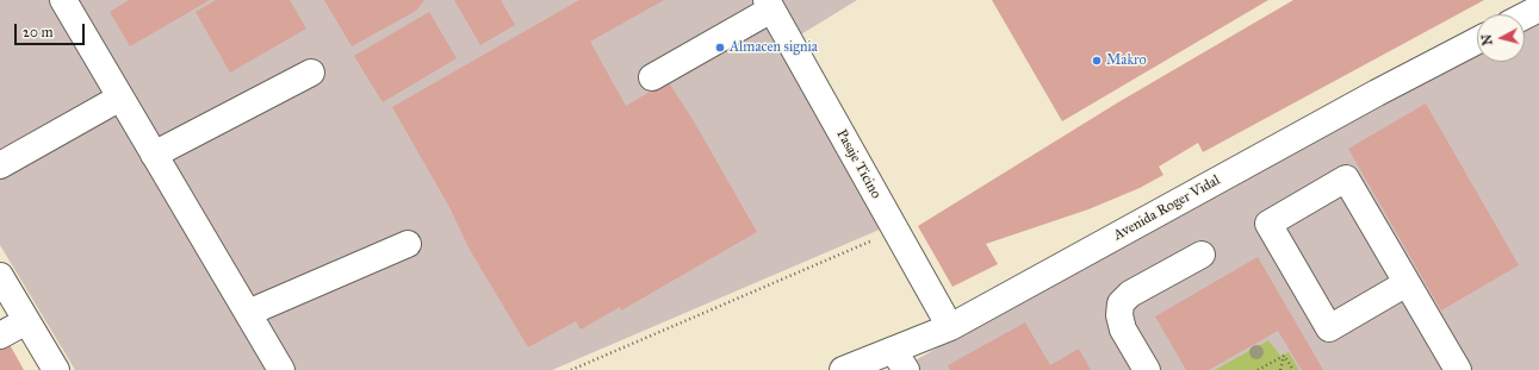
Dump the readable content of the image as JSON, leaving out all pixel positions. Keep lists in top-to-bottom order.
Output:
{
  "streets": {
    "street": ["Pasaje Ticino", "Avenida Roger Vidal"]
  },
  "crossings": [
    ["Pasaje Ticino", "Avenida Roger Vidal"]
  ],
  "places": ["Almacen signia", "Makro"],
  "scale_bar": "20 m",
  "north": "left"
}
